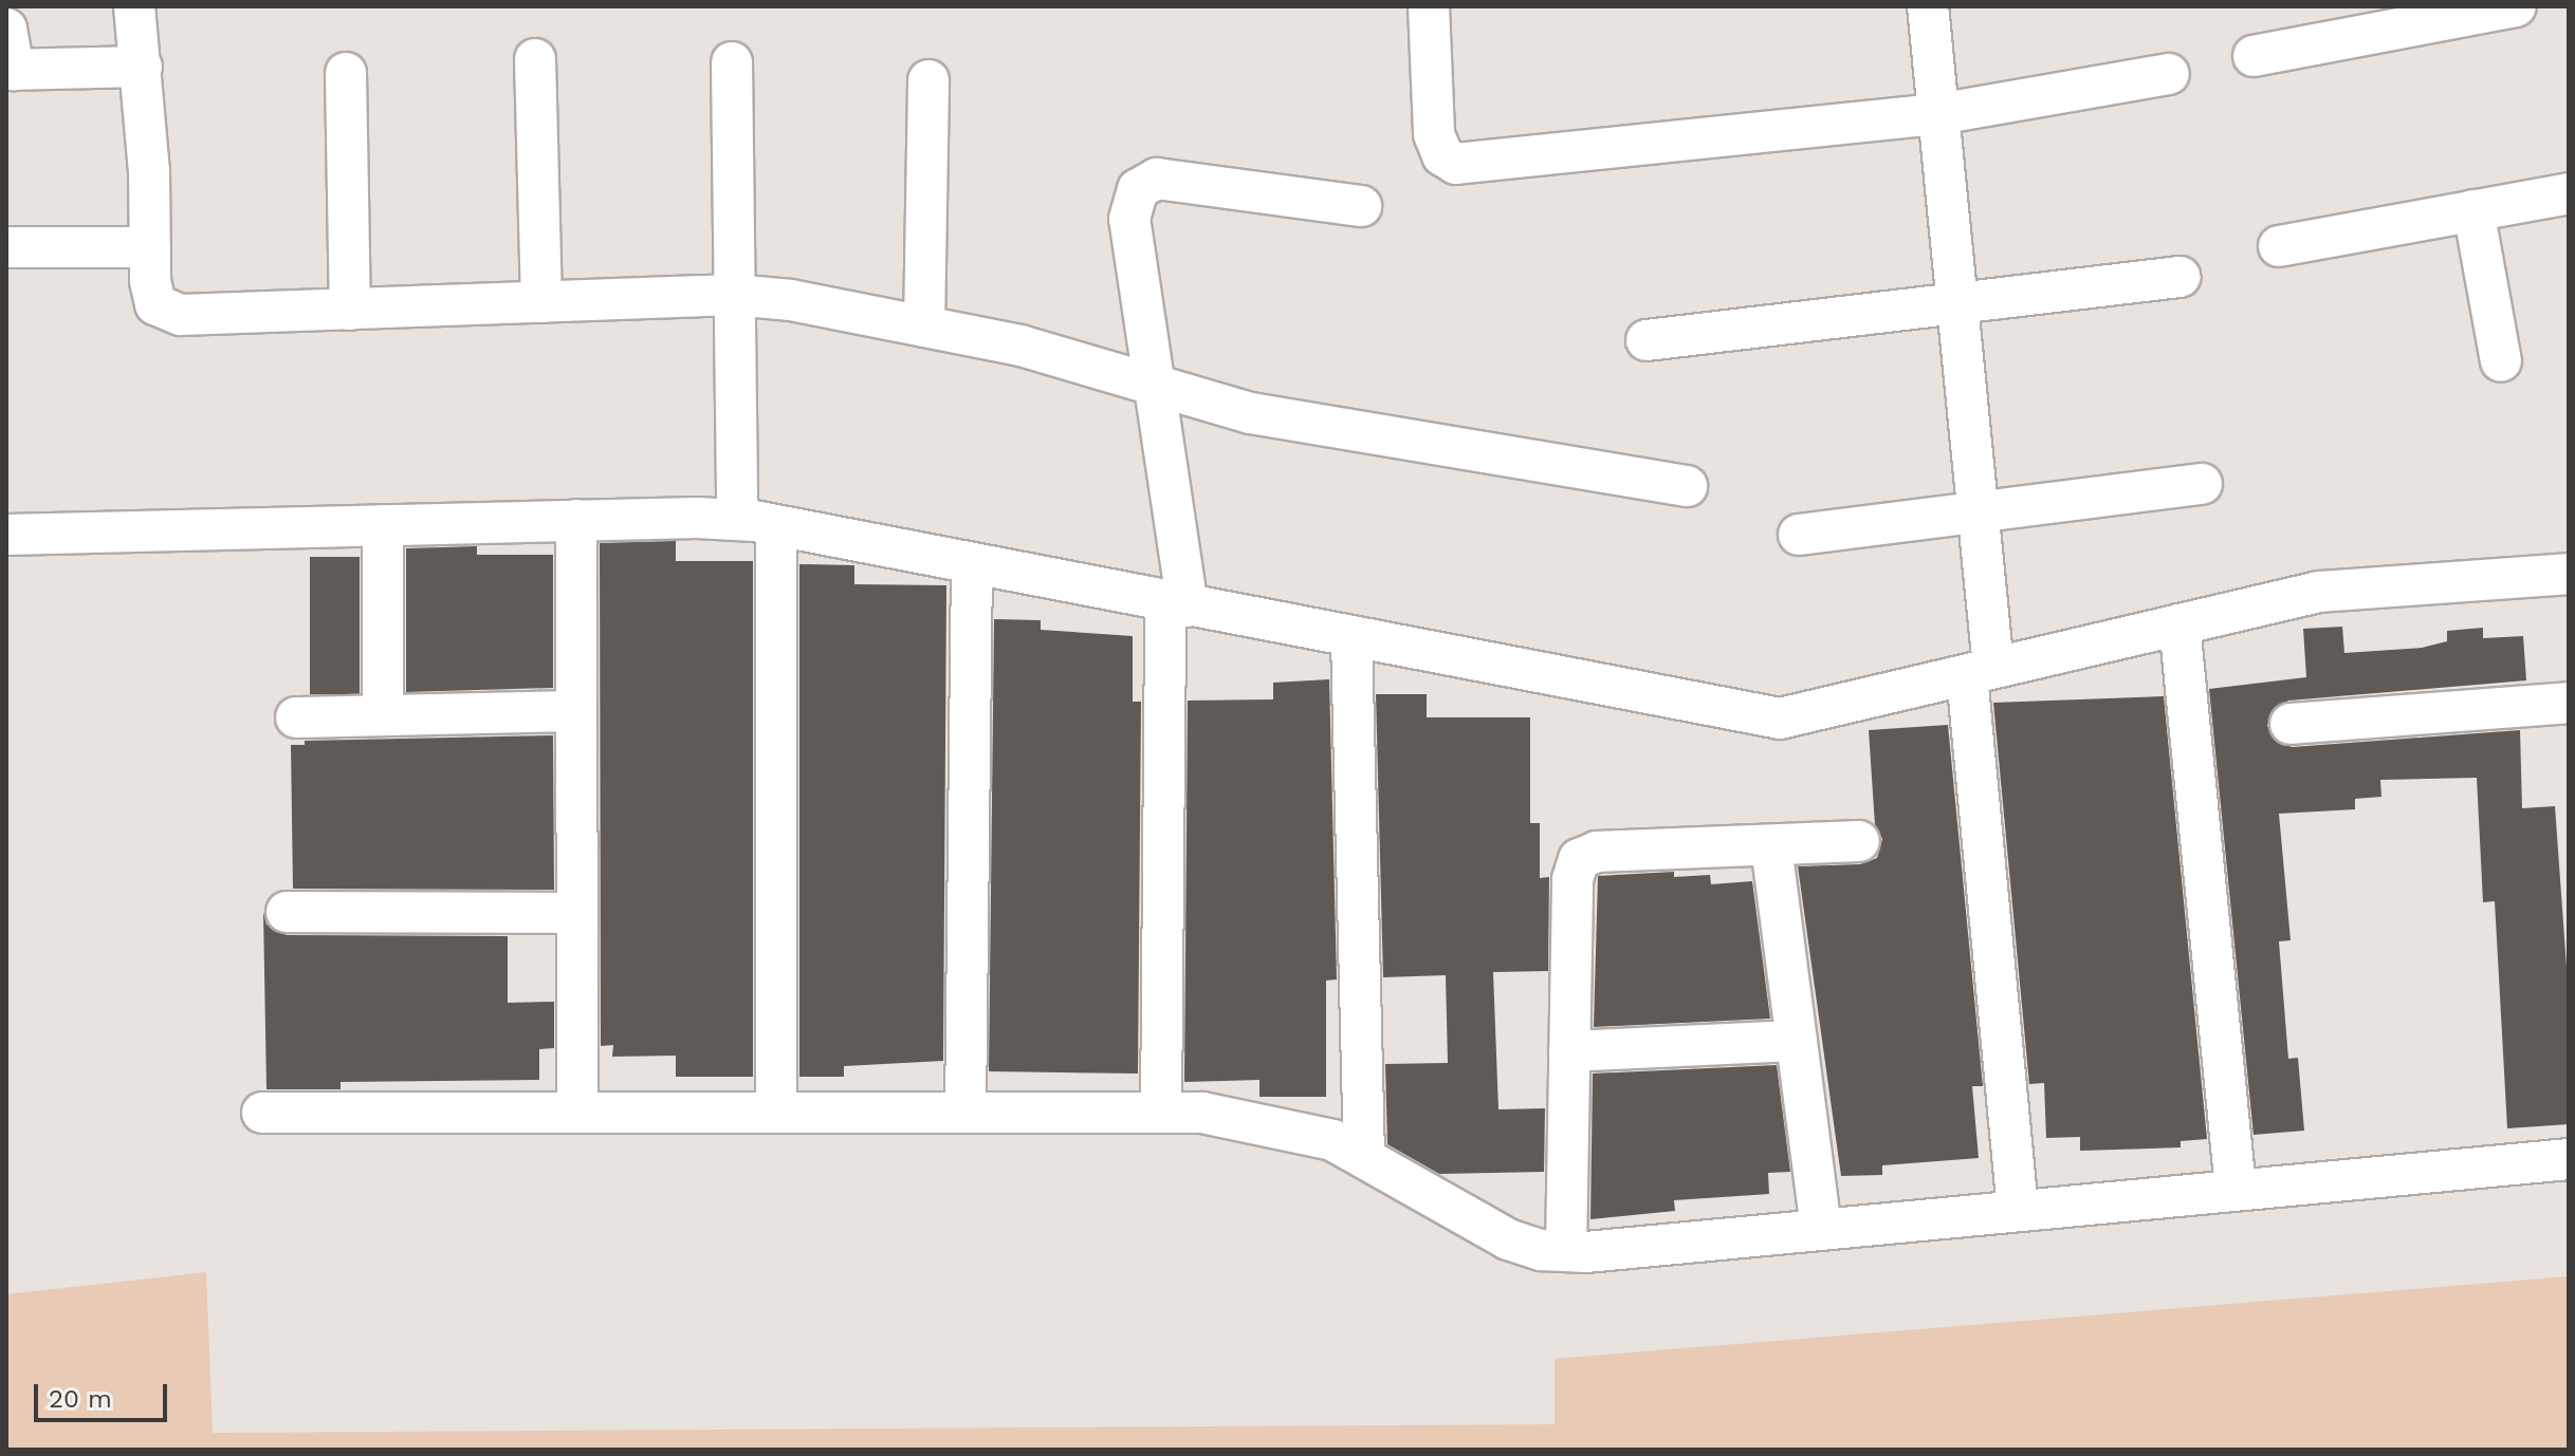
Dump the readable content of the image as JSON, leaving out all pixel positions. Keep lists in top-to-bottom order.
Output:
{
  "scale_bar": "20 m"
}
